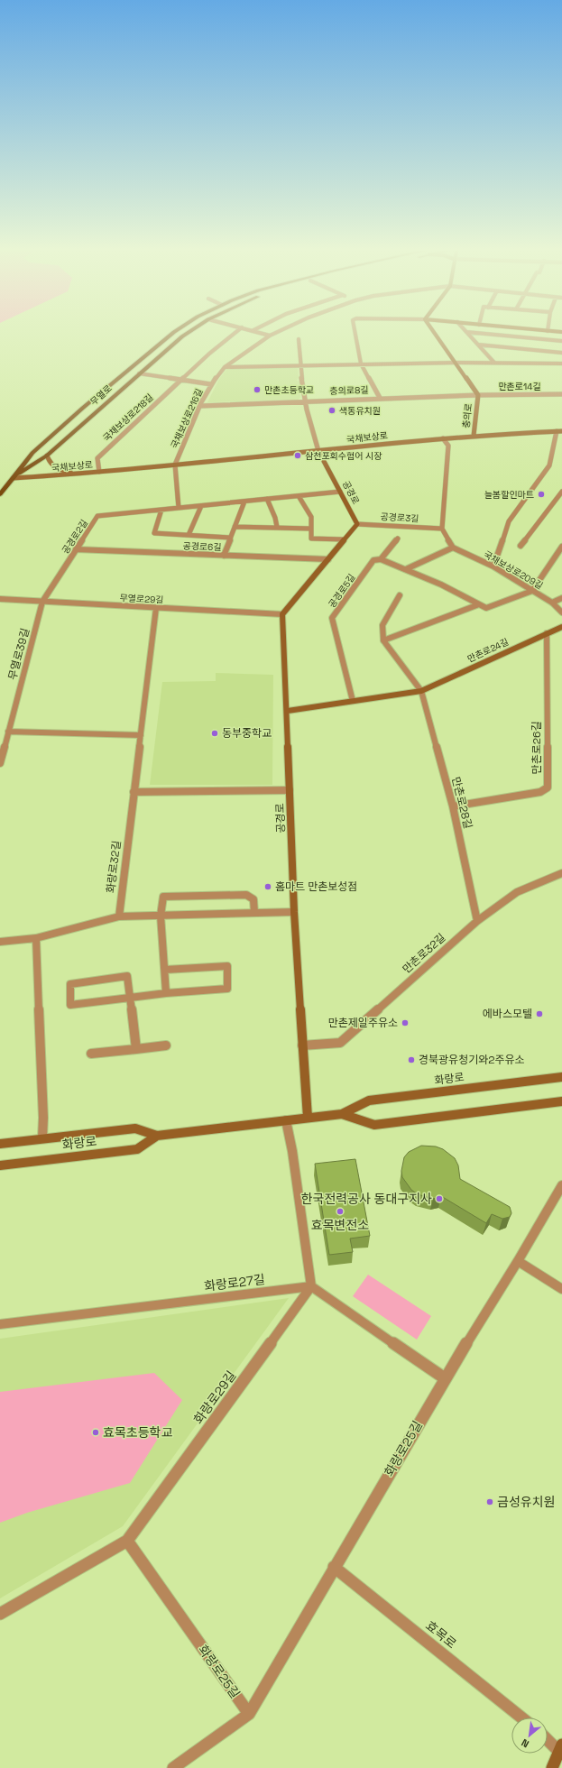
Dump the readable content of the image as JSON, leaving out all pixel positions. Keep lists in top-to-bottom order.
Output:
{
  "streets": {
    "main road": ["무열로"],
    "street": [
      "만촌로14길",
      "충의로8길",
      "충의로",
      "국채보상로218길",
      "국채보상로216길",
      "국채보상로",
      "공경로",
      "공경로3길",
      "공경로2길",
      "공경로6길",
      "국채보상로209길",
      "공경로5길",
      "무열로29길",
      "만촌로24길",
      "무열로39길",
      "만촌로26길",
      "만촌로28길",
      "화랑로32길",
      "만촌로32길",
      "화랑로",
      "화랑로27길",
      "화랑로29길",
      "화랑로25길",
      "효목로"
    ]
  },
  "crossings": [
    ["만촌로14길", "충의로8길"],
    ["만촌로14길", "충의로"],
    ["충의로8길", "충의로"],
    ["충의로8길", "국채보상로216길"],
    ["무열로", "국채보상로"],
    ["충의로", "국채보상로"],
    ["국채보상로218길", "국채보상로"],
    ["국채보상로216길", "국채보상로"],
    ["국채보상로", "공경로"],
    ["공경로", "공경로3길"],
    ["공경로", "공경로2길"],
    ["공경로", "무열로29길"],
    ["공경로", "만촌로24길"],
    ["공경로", "만촌로32길"],
    ["공경로", "화랑로"],
    ["공경로2길", "공경로6길"],
    ["공경로2길", "무열로29길"],
    ["공경로2길", "무열로39길"],
    ["공경로5길", "만촌로24길"],
    ["무열로29길", "무열로39길"],
    ["무열로29길", "화랑로32길"],
    ["만촌로24길", "만촌로26길"],
    ["만촌로24길", "만촌로28길"],
    ["만촌로26길", "만촌로28길"],
    ["만촌로28길", "만촌로32길"],
    ["화랑로27길", "화랑로29길"],
    ["화랑로29길", "화랑로25길"],
    ["화랑로25길", "효목로"]
  ],
  "places": [
    "만촌초등학교",
    "색동유치원",
    "삼천포회수협어 시장",
    "늘봄할인마트",
    "동부중학교",
    "홈마트 만촌보성점",
    "에바스모텔",
    "만촌제일주유소",
    "경북광유청기와2주유소",
    "한국전력공사 동대구지사",
    "효목변전소",
    "효목초등학교",
    "금성유치원"
  ],
  "north": "bottom left"
}
